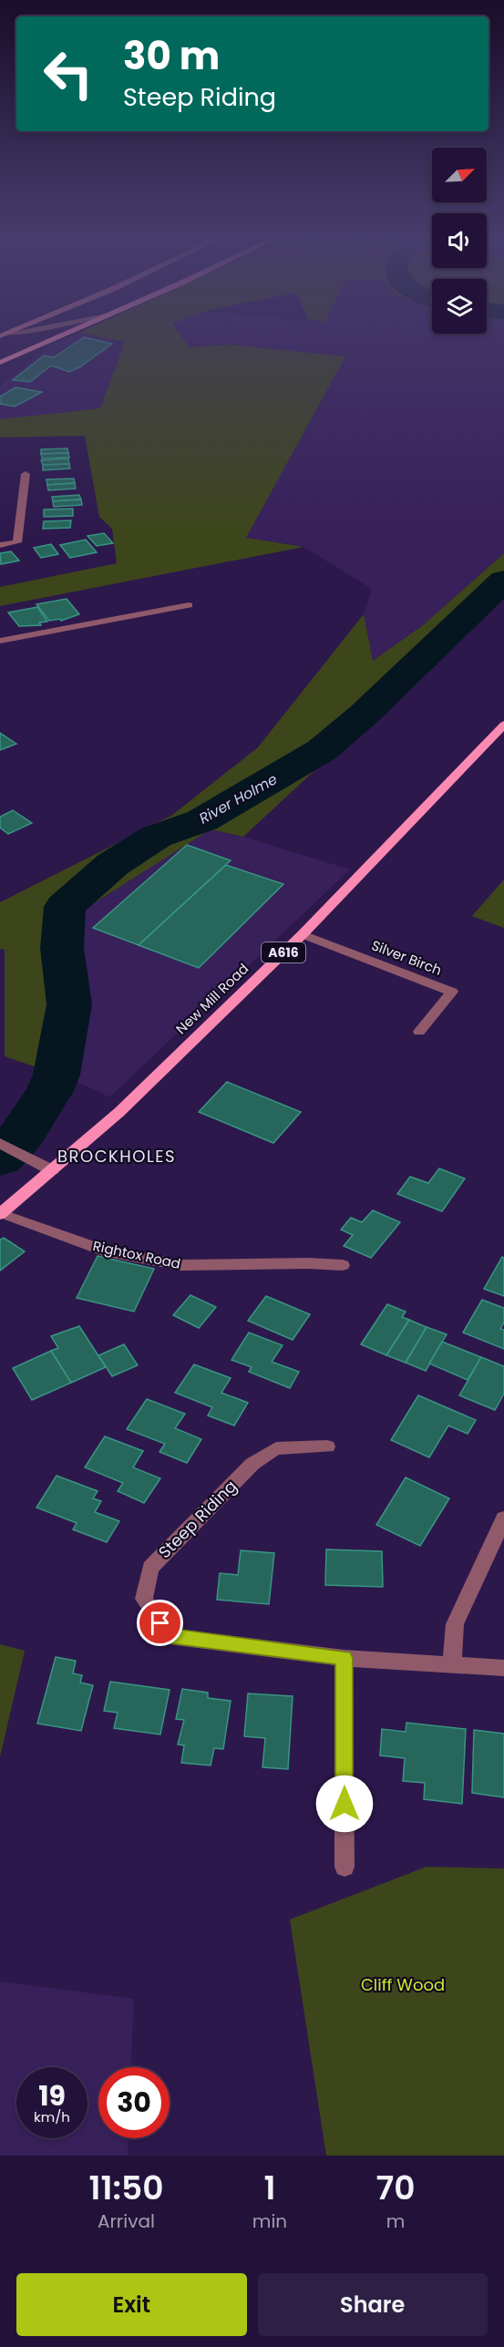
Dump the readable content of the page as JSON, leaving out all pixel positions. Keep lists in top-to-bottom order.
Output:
{
  "streets": {
    "main road": ["A616", "New Mill Road"],
    "street": ["Silver Birch", "Rightox Road", "Steep Riding"]
  },
  "crossings": [
    ["Silver Birch", "New Mill Road"],
    ["New Mill Road", "Rightox Road"]
  ],
  "districts": ["BROCKHOLES"],
  "water": ["River Holme"],
  "parks": ["Cliff Wood"],
  "north": "top right",
  "page": {
    "turn": ["30 m", "Steep Riding"],
    "speed": "19 km/h",
    "limit": "30",
    "eta": [
      "11:50",
      "Arrival",
      "1",
      "min",
      "70",
      "m"
    ],
    "buttons": ["Exit", "Share"]
  }
}
